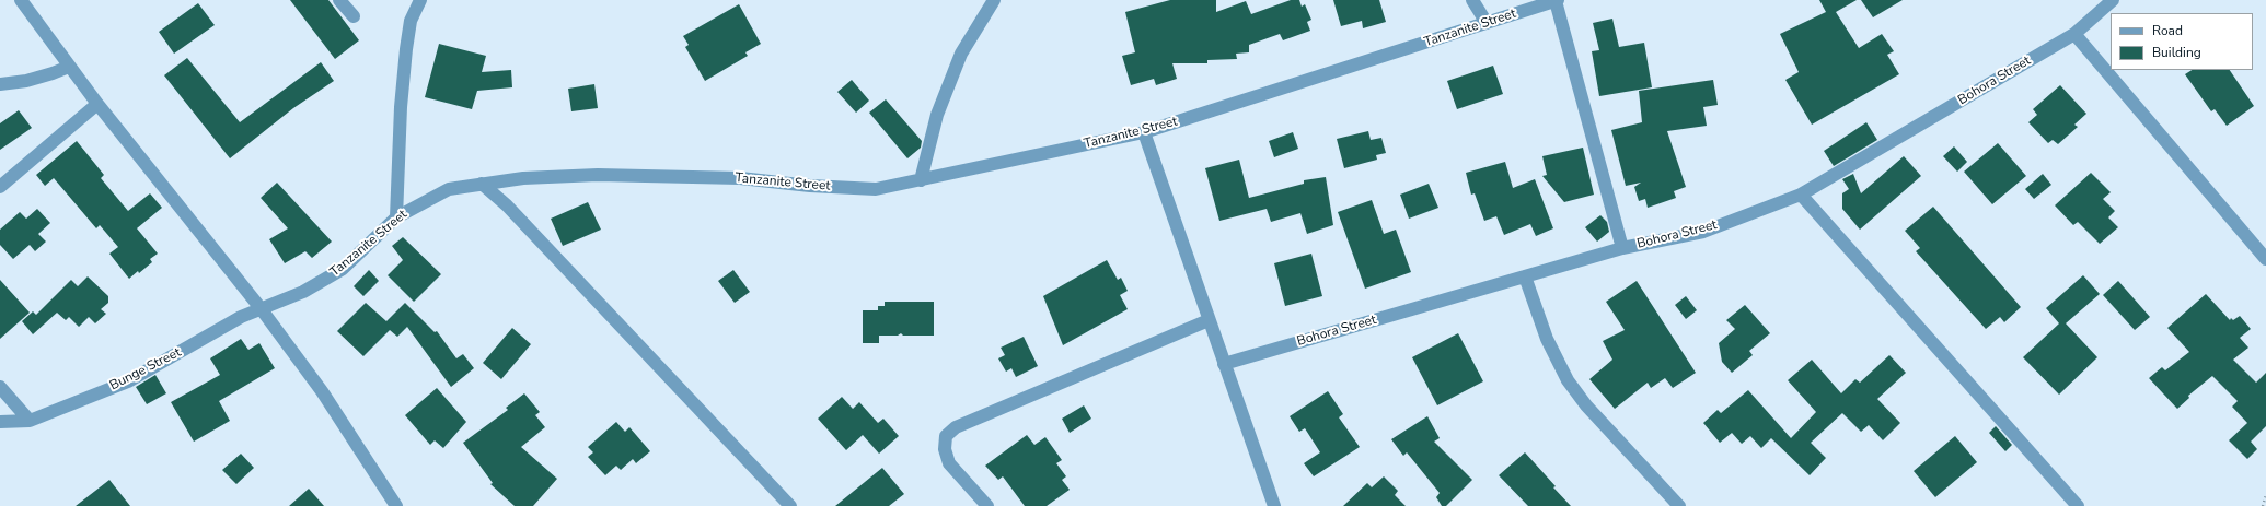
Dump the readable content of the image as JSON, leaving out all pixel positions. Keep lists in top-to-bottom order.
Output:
{
  "streets": {
    "street": ["Tanzanite Street", "Bohora Street", "Bunge Street"]
  },
  "crossings": [
    ["Tanzanite Street", "Bunge Street"]
  ],
  "legend": ["Road", "Building"]
}
